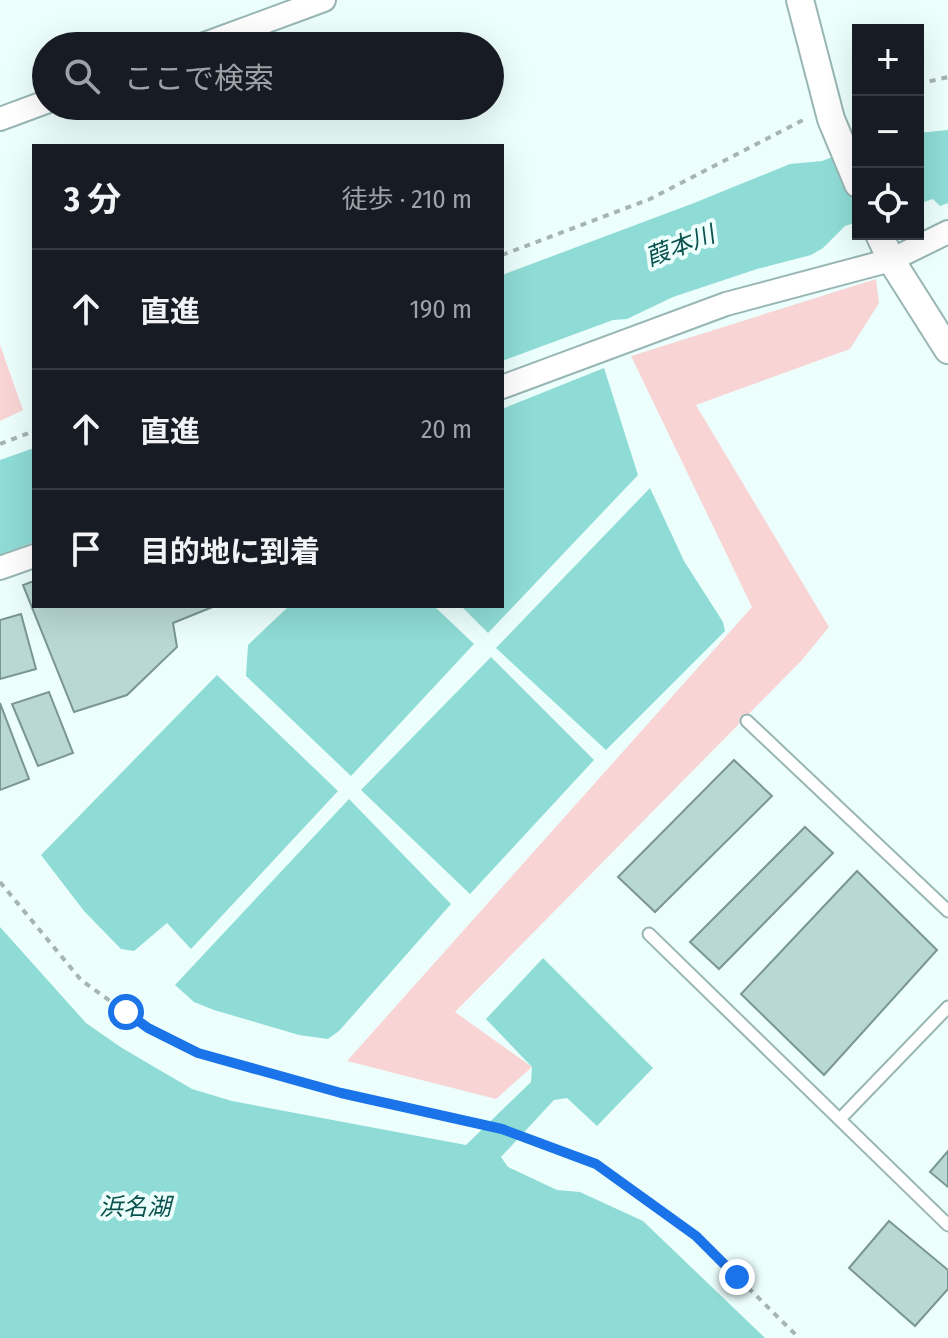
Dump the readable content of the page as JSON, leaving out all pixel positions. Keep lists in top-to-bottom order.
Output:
{
  "water": ["葭本川", "浜名湖"],
  "page": {
    "map_buttons": ["+", "−"],
    "search": "ここで検索",
    "heading": ["3 分", "徒歩 · 210 m"],
    "list": [
      ["直進", "190 m"],
      ["直進", "20 m"],
      "目的地に到着"
    ]
  }
}
